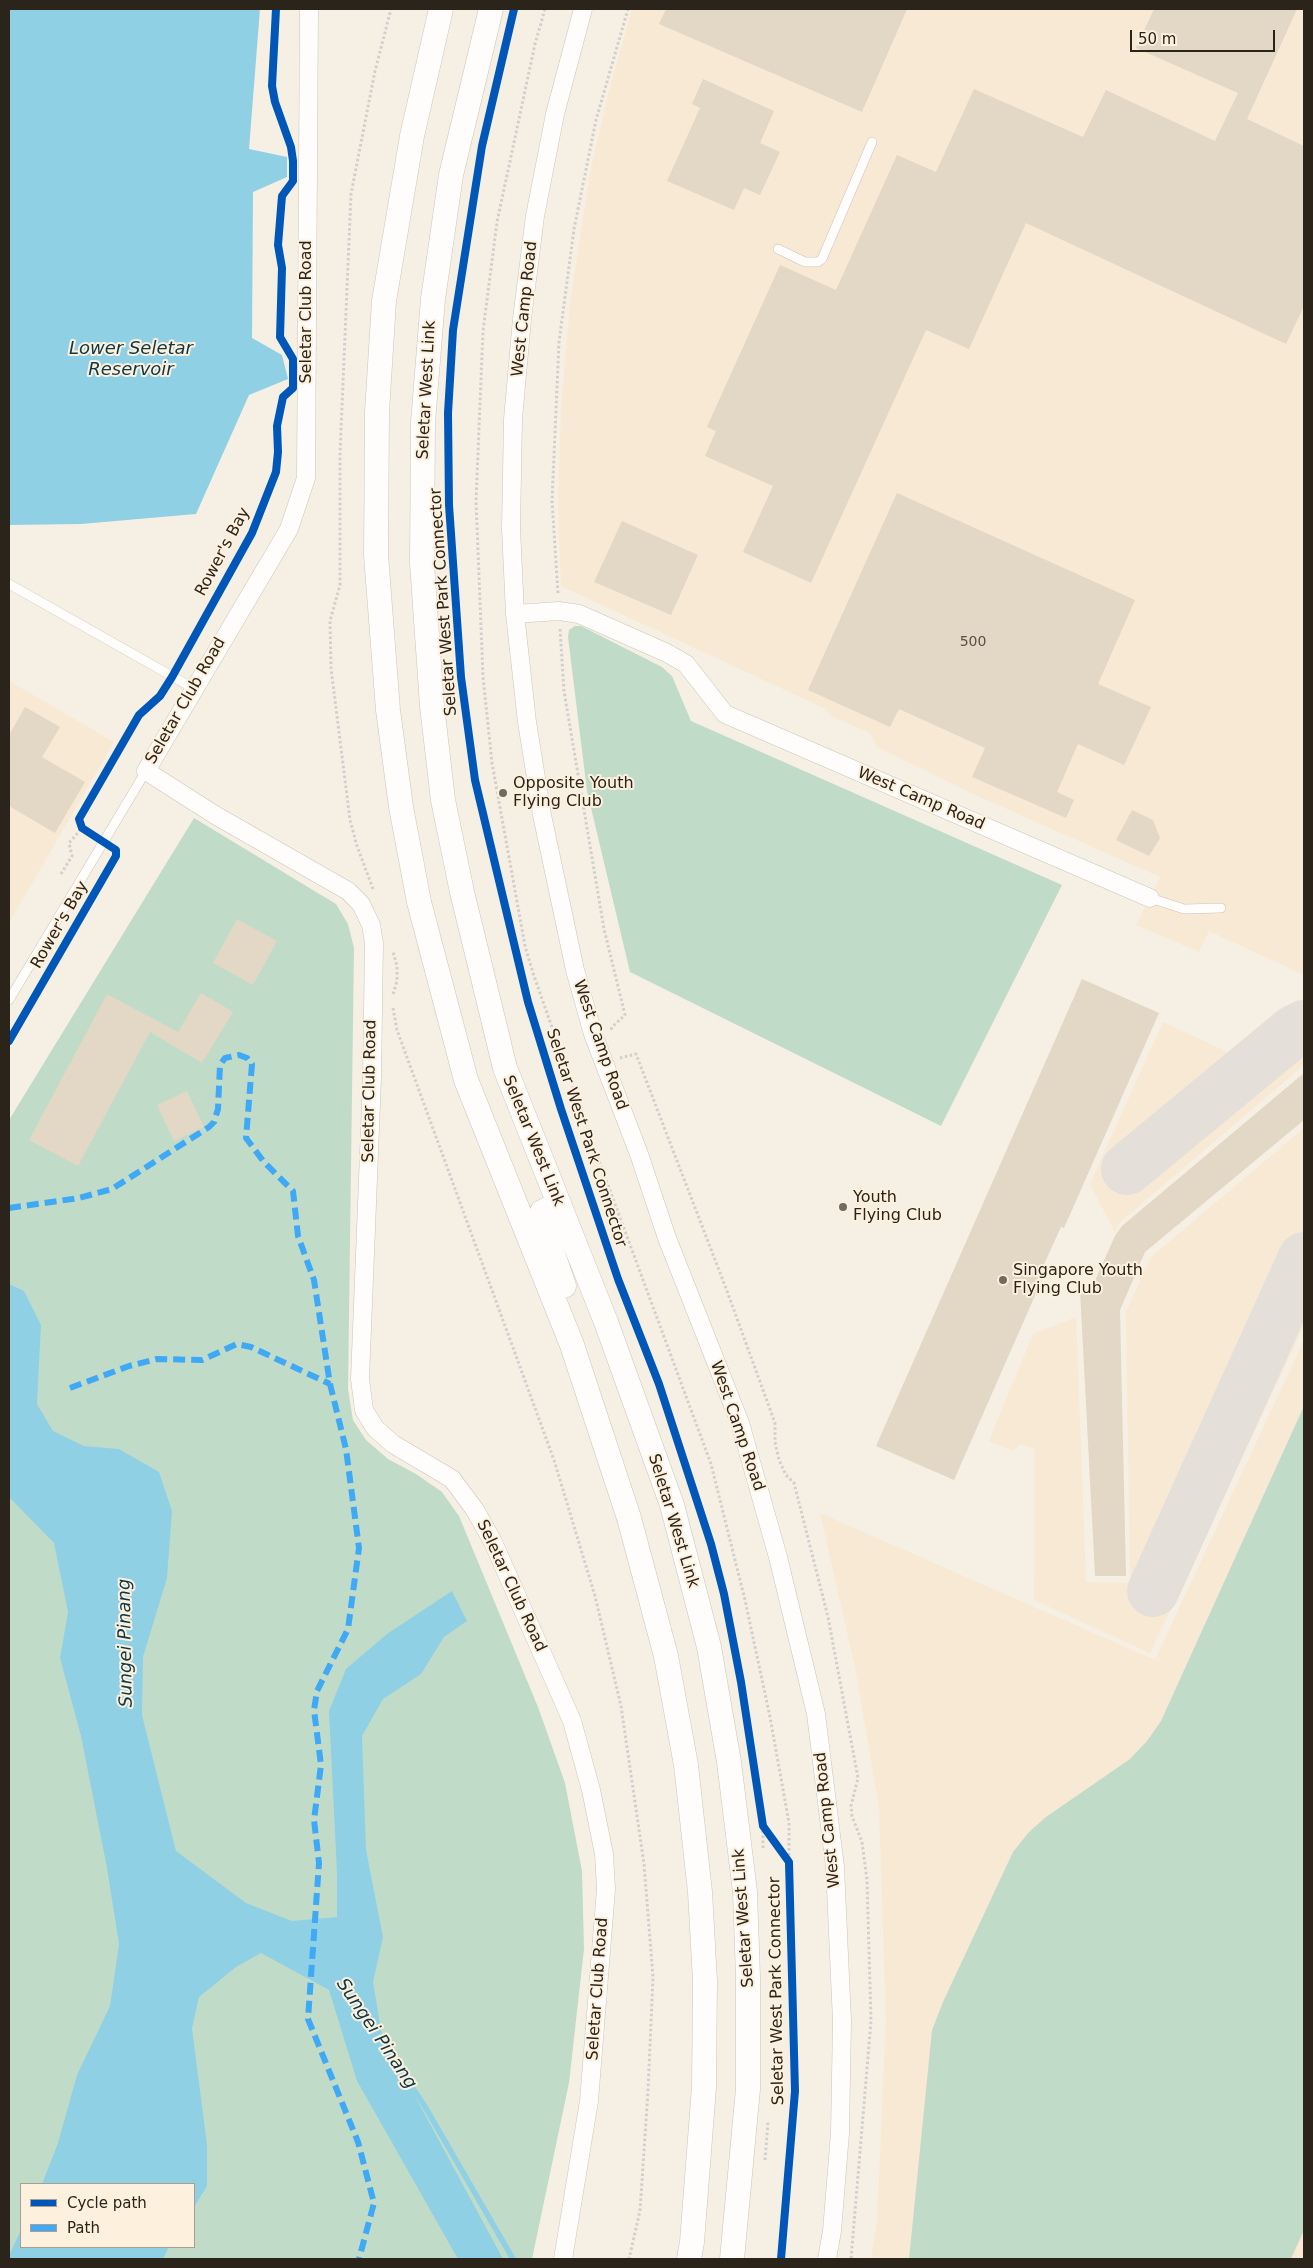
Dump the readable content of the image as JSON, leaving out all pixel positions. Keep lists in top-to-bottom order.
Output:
{
  "streets": {
    "main road": ["Seletar West Link"],
    "street": ["West Camp Road", "Seletar Club Road"],
    "cycle path": ["Rower's Bay", "Seletar West Park Connector"]
  },
  "water": ["Lower Seletar Reservoir", "Sungei Pinang"],
  "places": ["Opposite Youth Flying Club", "Youth Flying Club", "Singapore Youth Flying Club"],
  "house_numbers": ["500"],
  "legend": ["Cycle path", "Path"],
  "scale_bar": "50 m"
}
